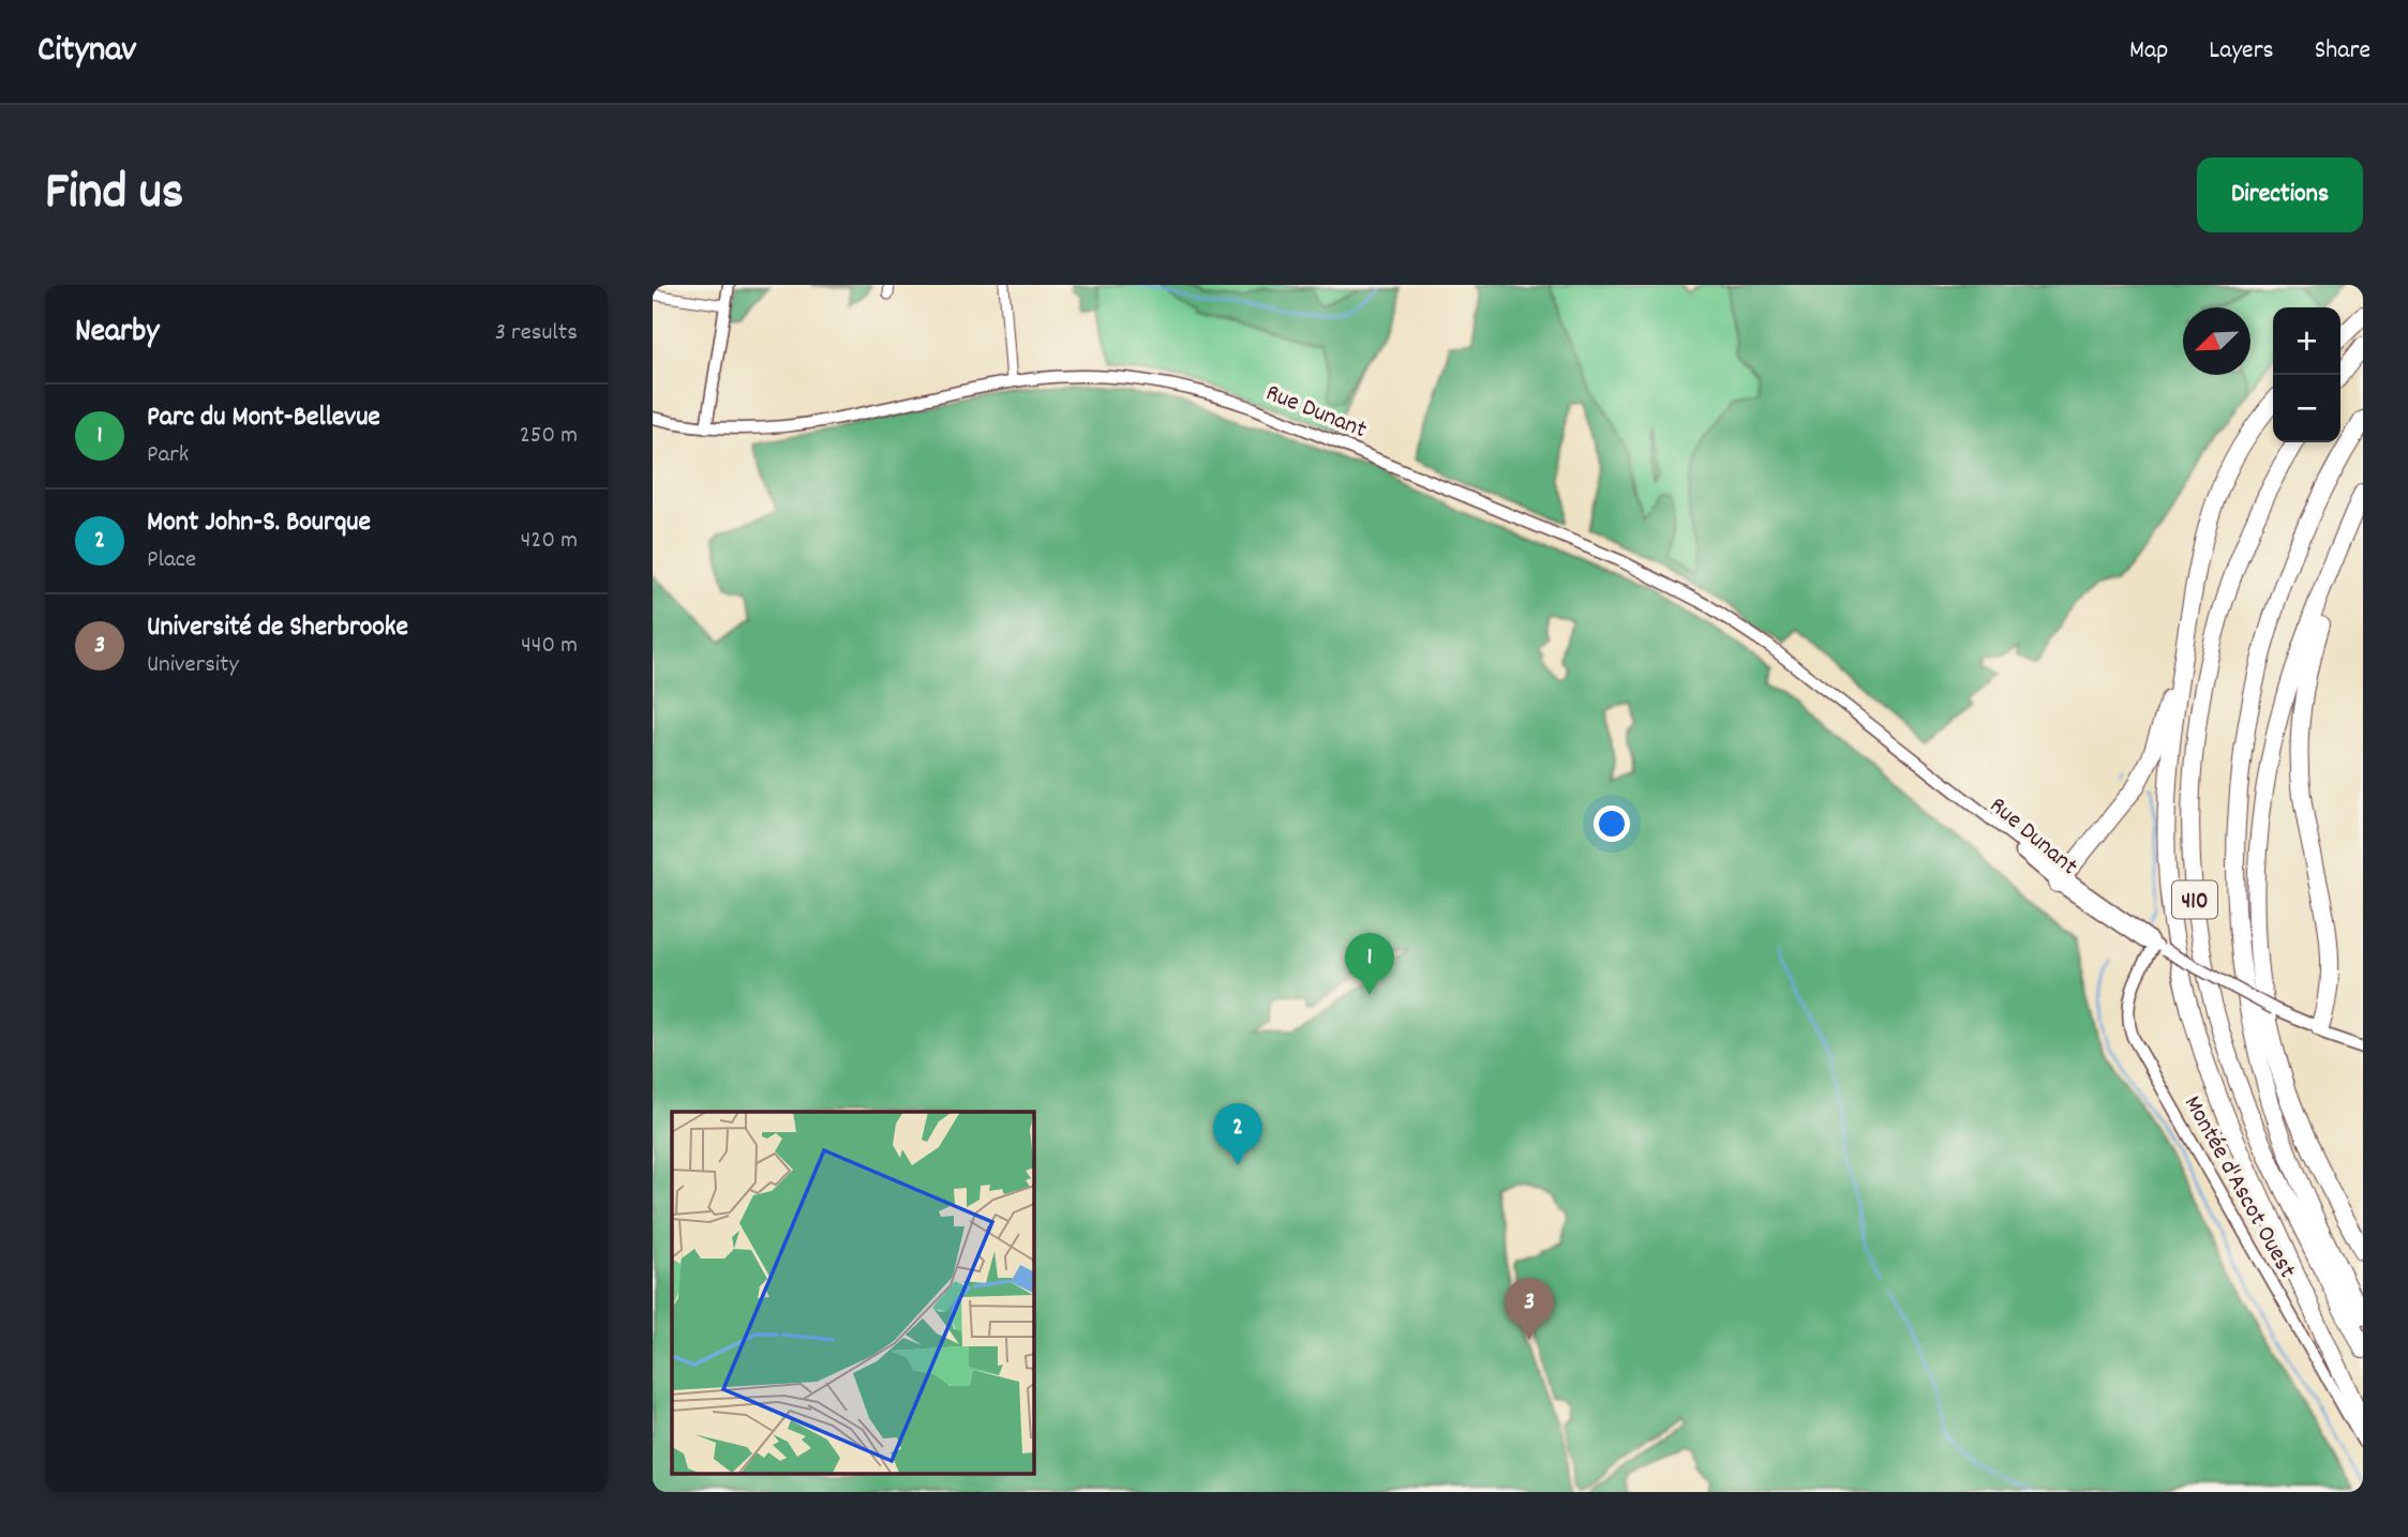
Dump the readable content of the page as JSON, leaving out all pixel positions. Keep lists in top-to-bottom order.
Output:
{
  "streets": {
    "highway": ["410"],
    "street": ["Rue Dunant", "Montée d'Ascot Ouest"]
  },
  "crossings": [
    ["Rue Dunant", "Montée d'Ascot Ouest"]
  ],
  "north": "bottom left",
  "page": {
    "header": "Citynav",
    "nav": ["Map", "Layers", "Share"],
    "title": "Find us",
    "buttons": "Directions",
    "heading": ["Nearby", "3 results"],
    "map_buttons": ["+", "−"],
    "list": [
      {
        "mark": "1",
        "name": "Parc du Mont-Bellevue",
        "note": "Park",
        "value": "250 m"
      },
      {
        "mark": "2",
        "name": "Mont John-S. Bourque",
        "note": "Place",
        "value": "420 m"
      },
      {
        "mark": "3",
        "name": "Université de Sherbrooke",
        "note": "University",
        "value": "440 m"
      }
    ],
    "pins": ["1", "2", "3"]
  }
}
